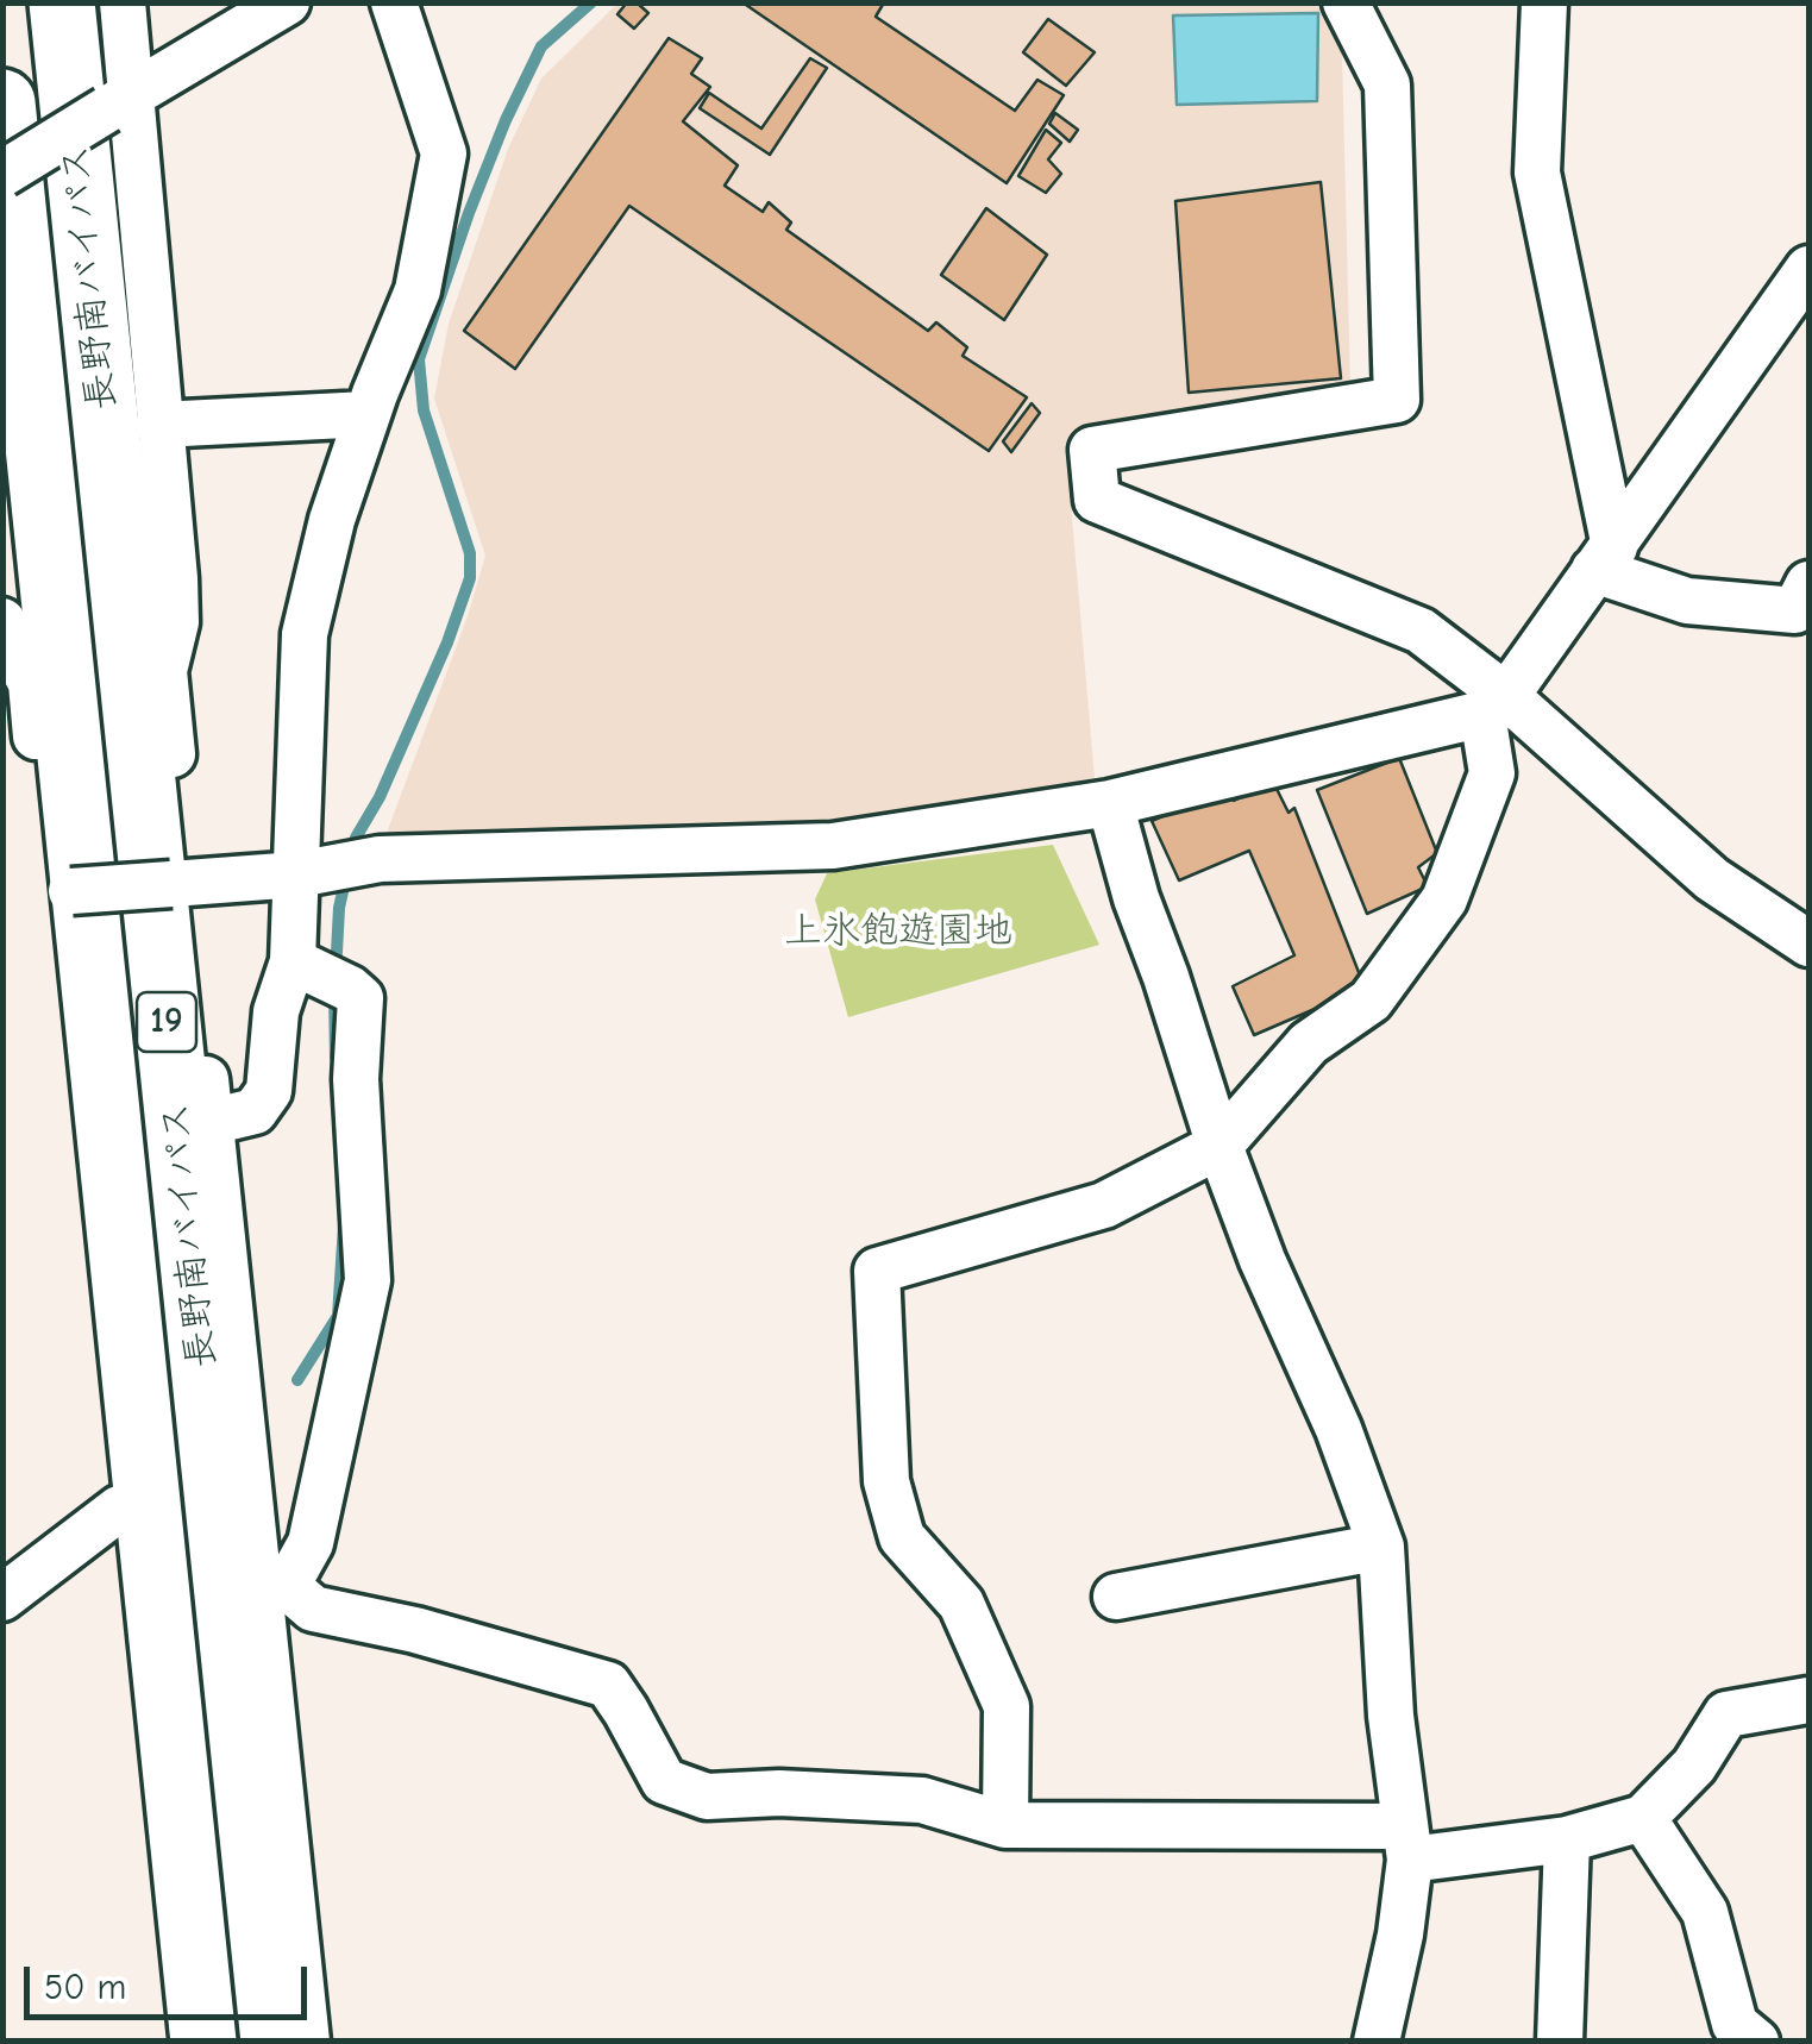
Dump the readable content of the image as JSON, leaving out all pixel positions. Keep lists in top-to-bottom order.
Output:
{
  "streets": {
    "highway": ["長野南バイパス", "19"]
  },
  "parks": ["上氷飽遊園地"],
  "scale_bar": "50 m"
}
